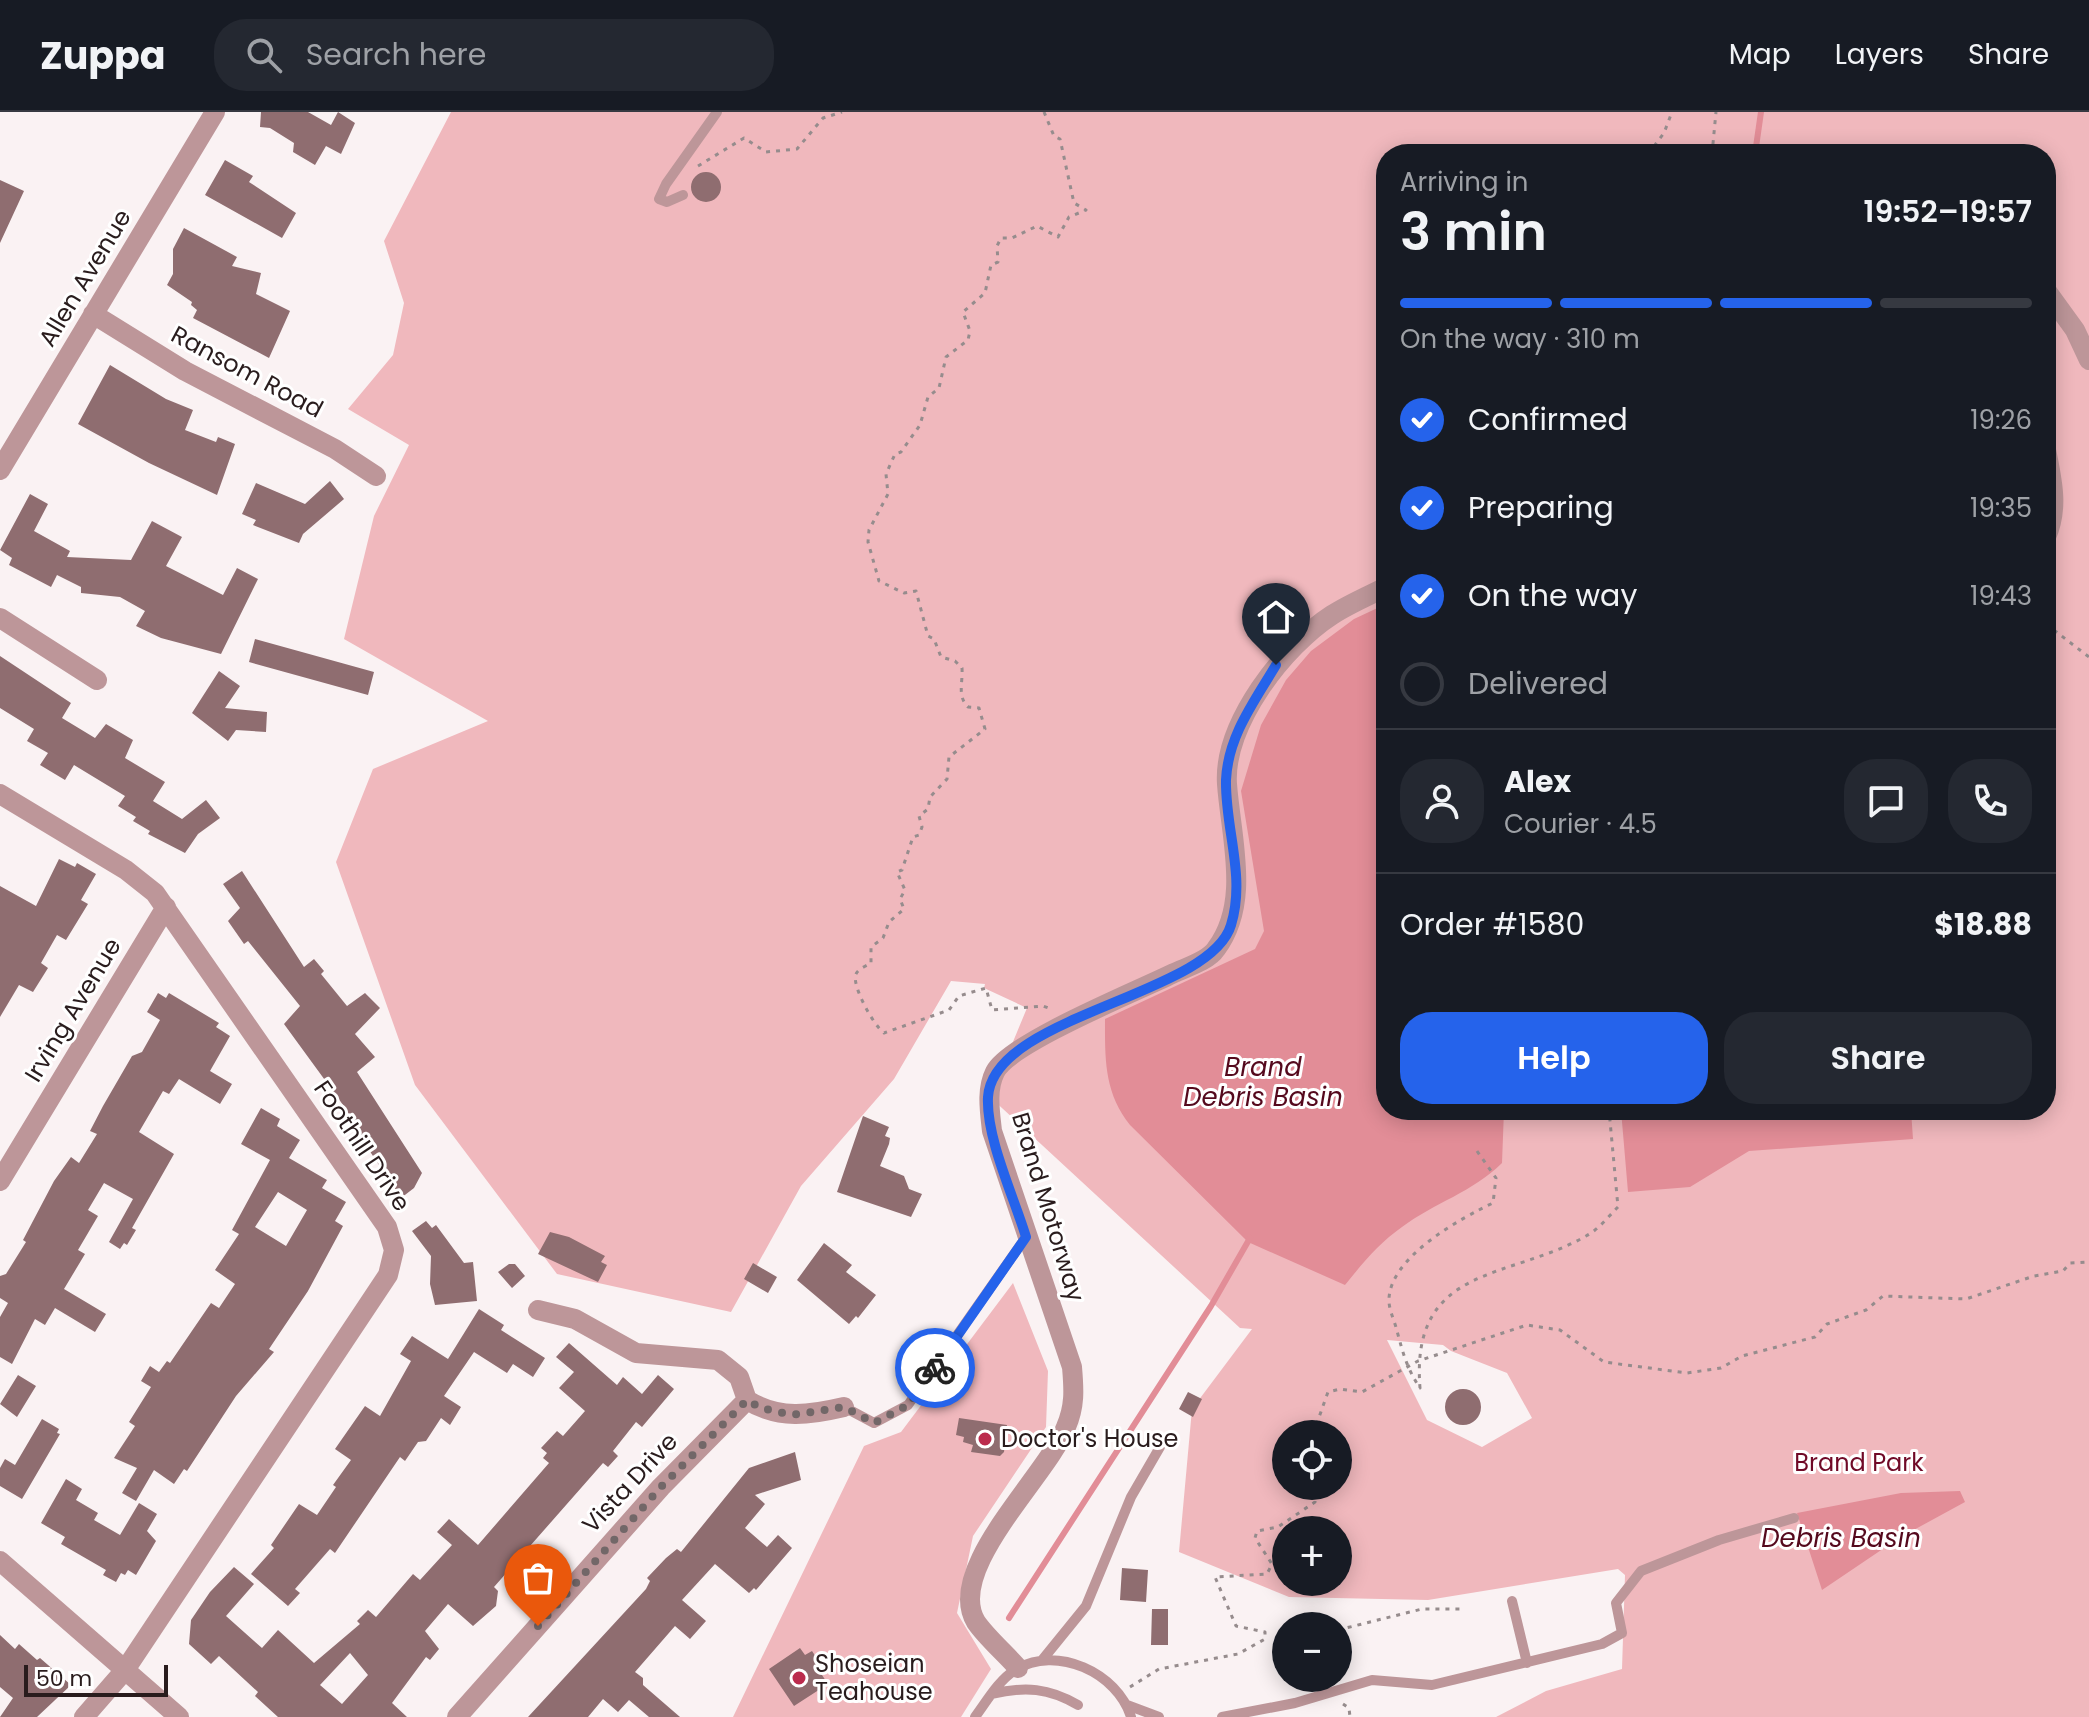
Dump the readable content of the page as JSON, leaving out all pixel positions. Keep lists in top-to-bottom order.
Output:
{
  "streets": {
    "street": [
      "Allen Avenue",
      "Ransom Road",
      "Irving Avenue",
      "Foothill Drive",
      "Brand Motorway",
      "Vista Drive"
    ]
  },
  "crossings": [
    ["Allen Avenue", "Ransom Road"],
    ["Irving Avenue", "Foothill Drive"]
  ],
  "water": ["Brand Debris Basin", "Debris Basin"],
  "parks": ["Brand Park"],
  "places": ["Doctor's House", "Shoseian Teahouse"],
  "scale_bar": "50 m",
  "page": {
    "header": "Zuppa",
    "search": "Search here",
    "nav": ["Map", "Layers", "Share"],
    "heading": ["3 min", "Arriving in", "19:52–19:57"],
    "panel": [
      "Alex",
      "Courier · 4.5",
      "Order #1580",
      "$18.88"
    ],
    "bar": "On the way · 310 m",
    "list": [
      ["Confirmed", "19:26"],
      ["Preparing", "19:35"],
      ["On the way", "19:43"],
      "Delivered"
    ],
    "buttons": ["Help", "Share"],
    "map_buttons": ["+", "−"],
    "scale": "50 m"
  }
}
